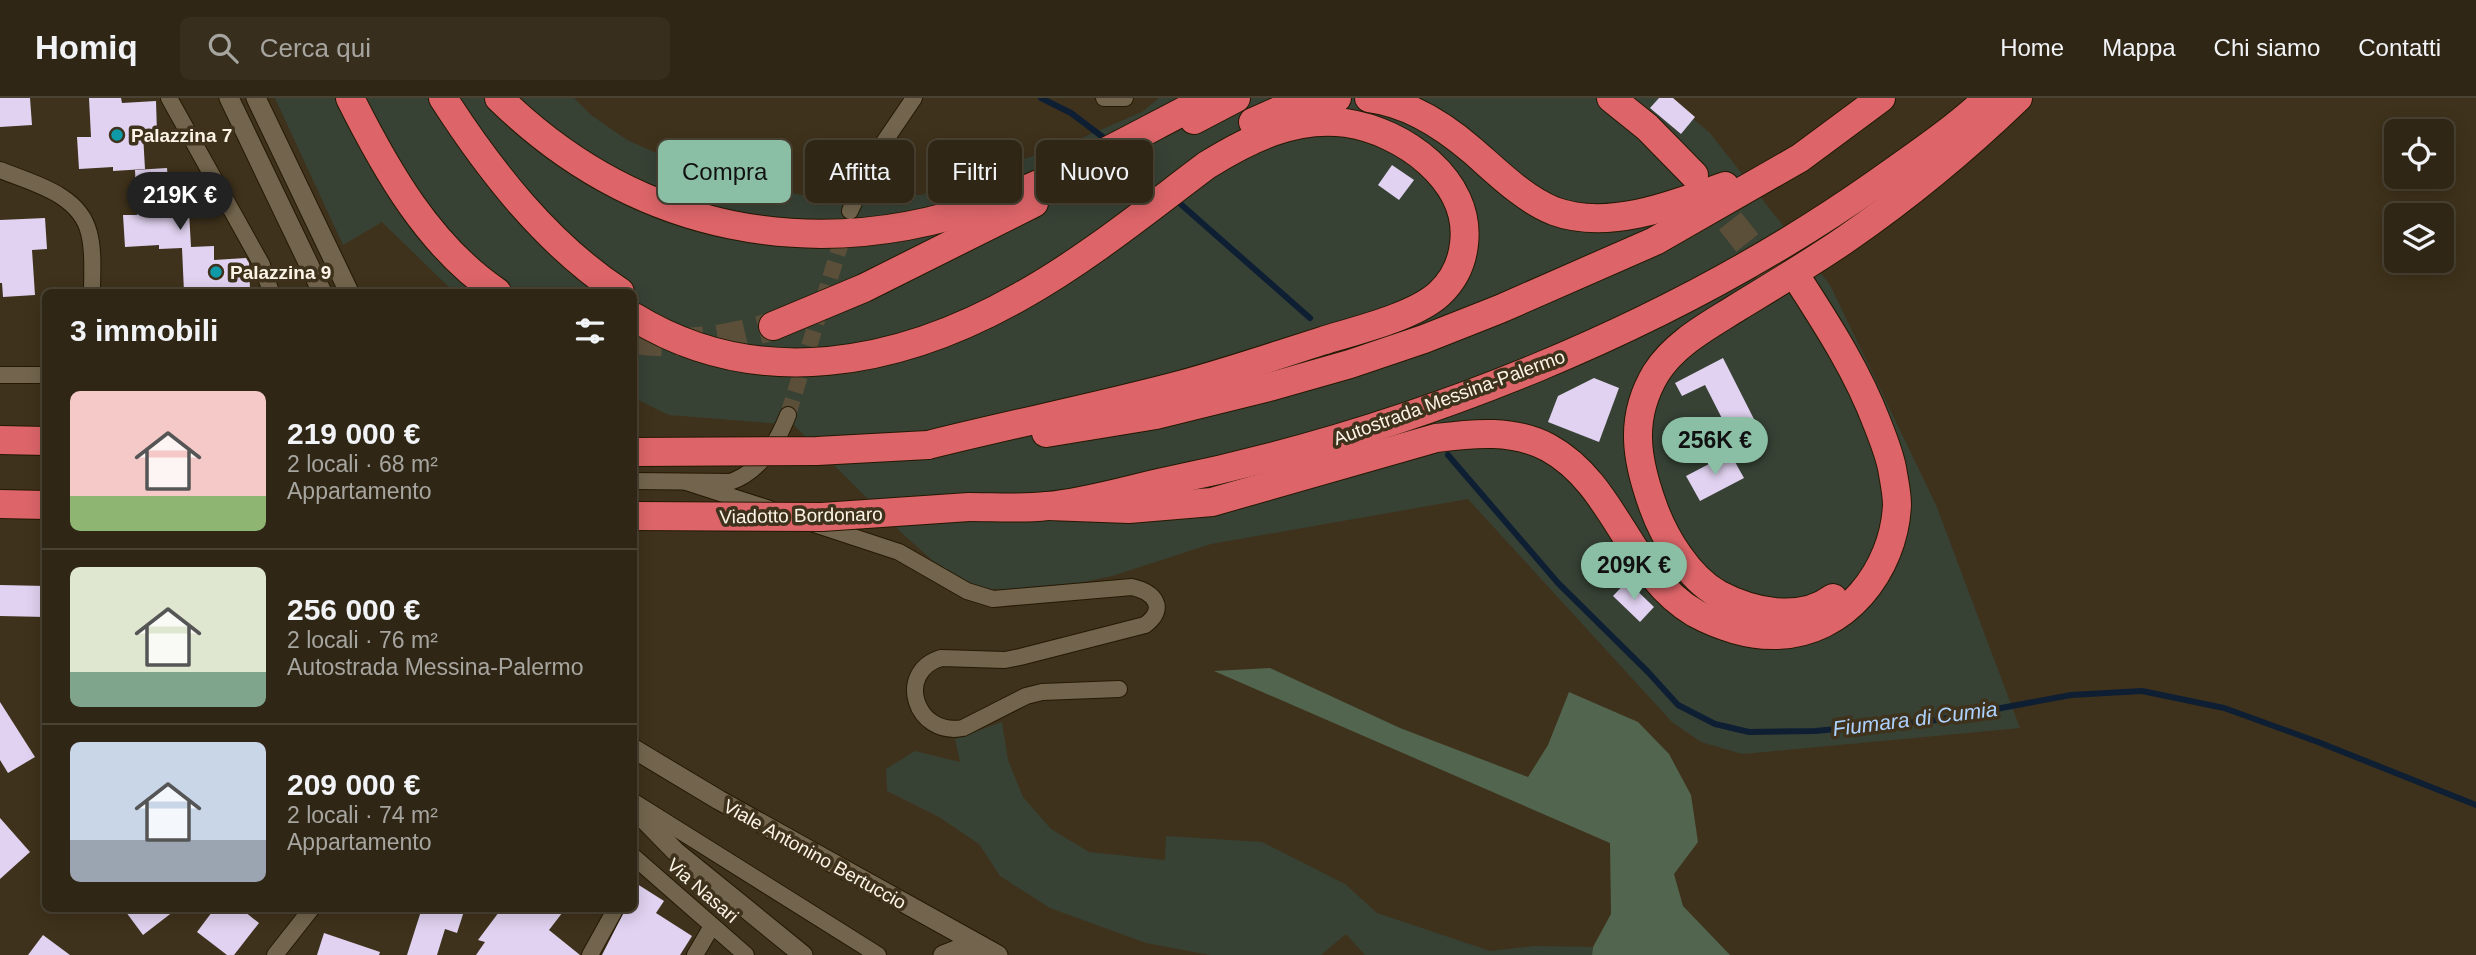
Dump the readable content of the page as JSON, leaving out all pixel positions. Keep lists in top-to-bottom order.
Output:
{
  "streets": {
    "highway": ["Autostrada Messina-Palermo", "Viadotto Bordonaro"],
    "street": ["Viale Antonino Bertuccio", "Via Nasari"]
  },
  "crossings": [
    ["Autostrada Messina-Palermo", "Viadotto Bordonaro"]
  ],
  "water": ["Fiumara di Cumia"],
  "places": ["Palazzina 7", "Palazzina 9"],
  "page": {
    "header": "Homiq",
    "search": "Cerca qui",
    "nav": [
      "Home",
      "Mappa",
      "Chi siamo",
      "Contatti"
    ],
    "chip": [
      "Compra",
      "Affitta",
      "Filtri",
      "Nuovo"
    ],
    "price": ["219K €", "256K €", "209K €"],
    "heading": "3 immobili",
    "list": [
      {
        "name": "219 000 €",
        "note": "2 locali · 68 m² · Appartamento"
      },
      {
        "name": "256 000 €",
        "note": "2 locali · 76 m² · Autostrada Messina-Palermo"
      },
      {
        "name": "209 000 €",
        "note": "2 locali · 74 m² · Appartamento"
      }
    ]
  }
}
